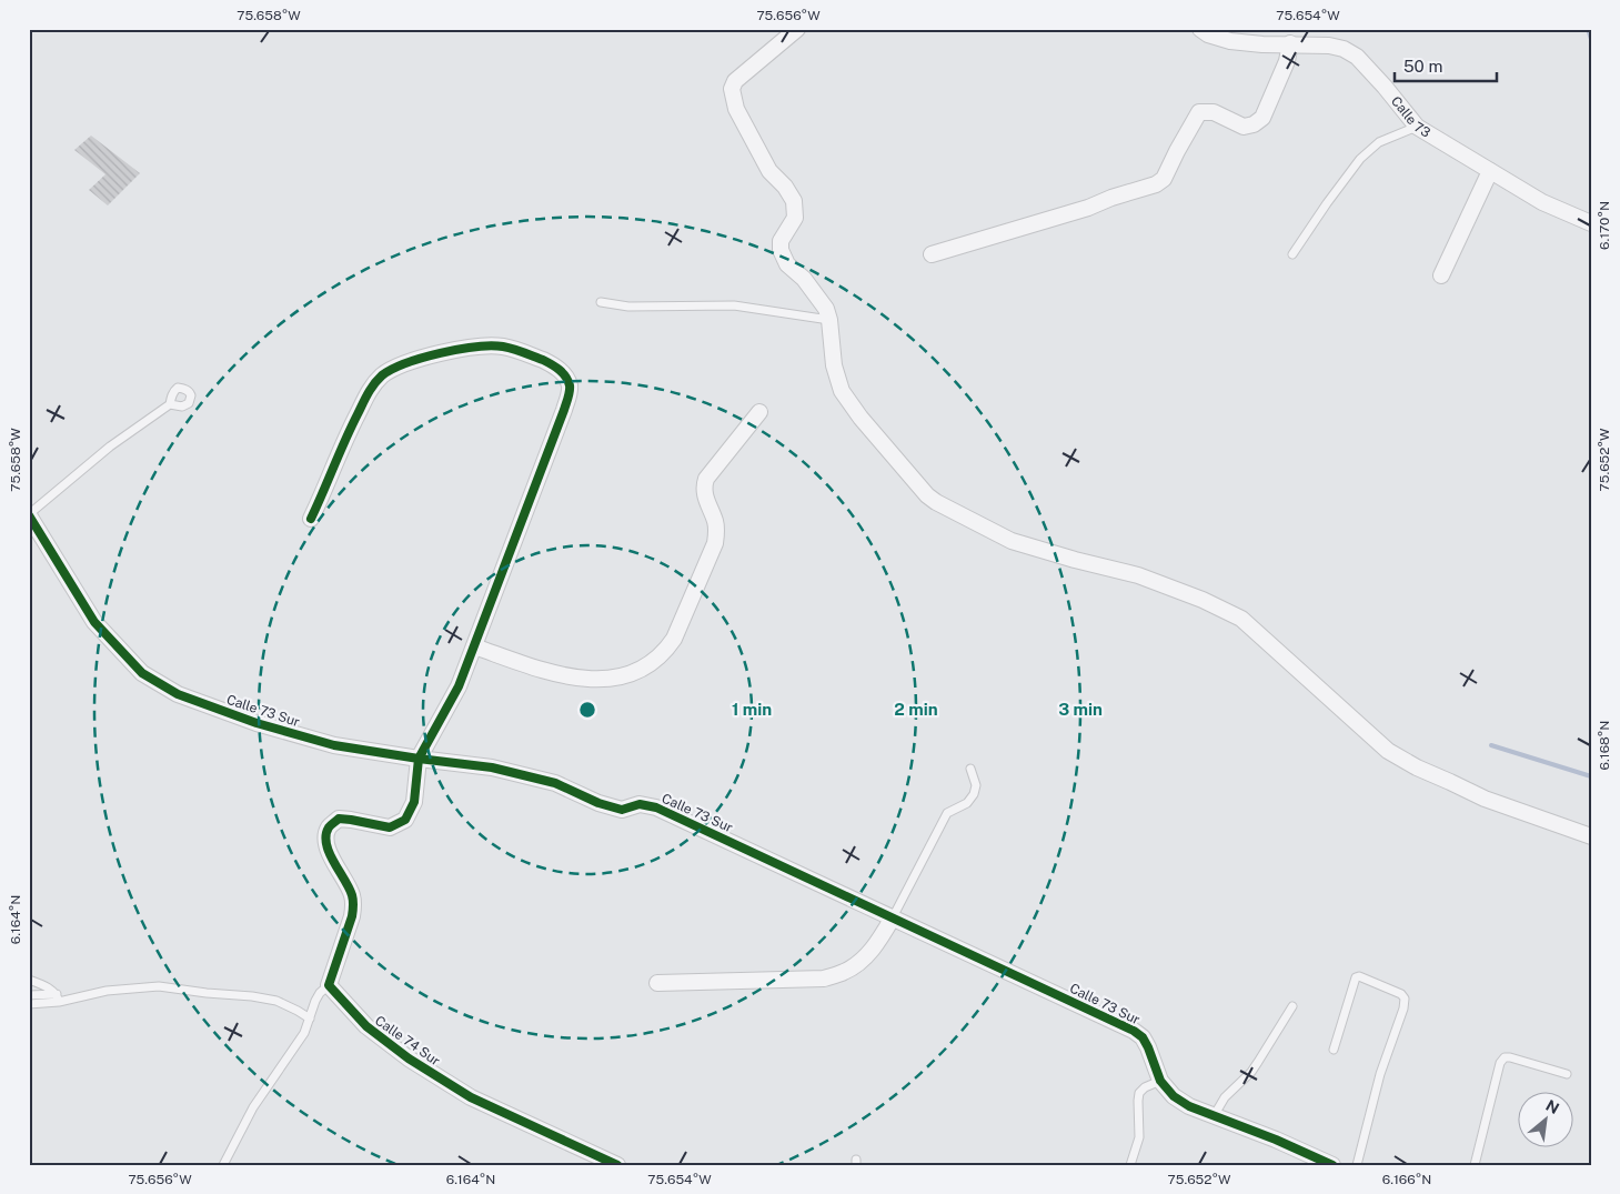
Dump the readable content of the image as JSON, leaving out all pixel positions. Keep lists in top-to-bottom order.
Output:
{
  "streets": {
    "street": ["Calle 73", "Calle 73 Sur", "Calle 74 Sur"]
  },
  "scale_bar": "50 m",
  "north": "top right",
  "coordinates": [
    "75.658°W",
    "75.656°W",
    "75.654°W",
    "6.170°N",
    "75.652°W",
    "6.168°N",
    "6.164°N",
    "6.166°N"
  ],
  "rings": ["1 min", "2 min", "3 min"]
}
